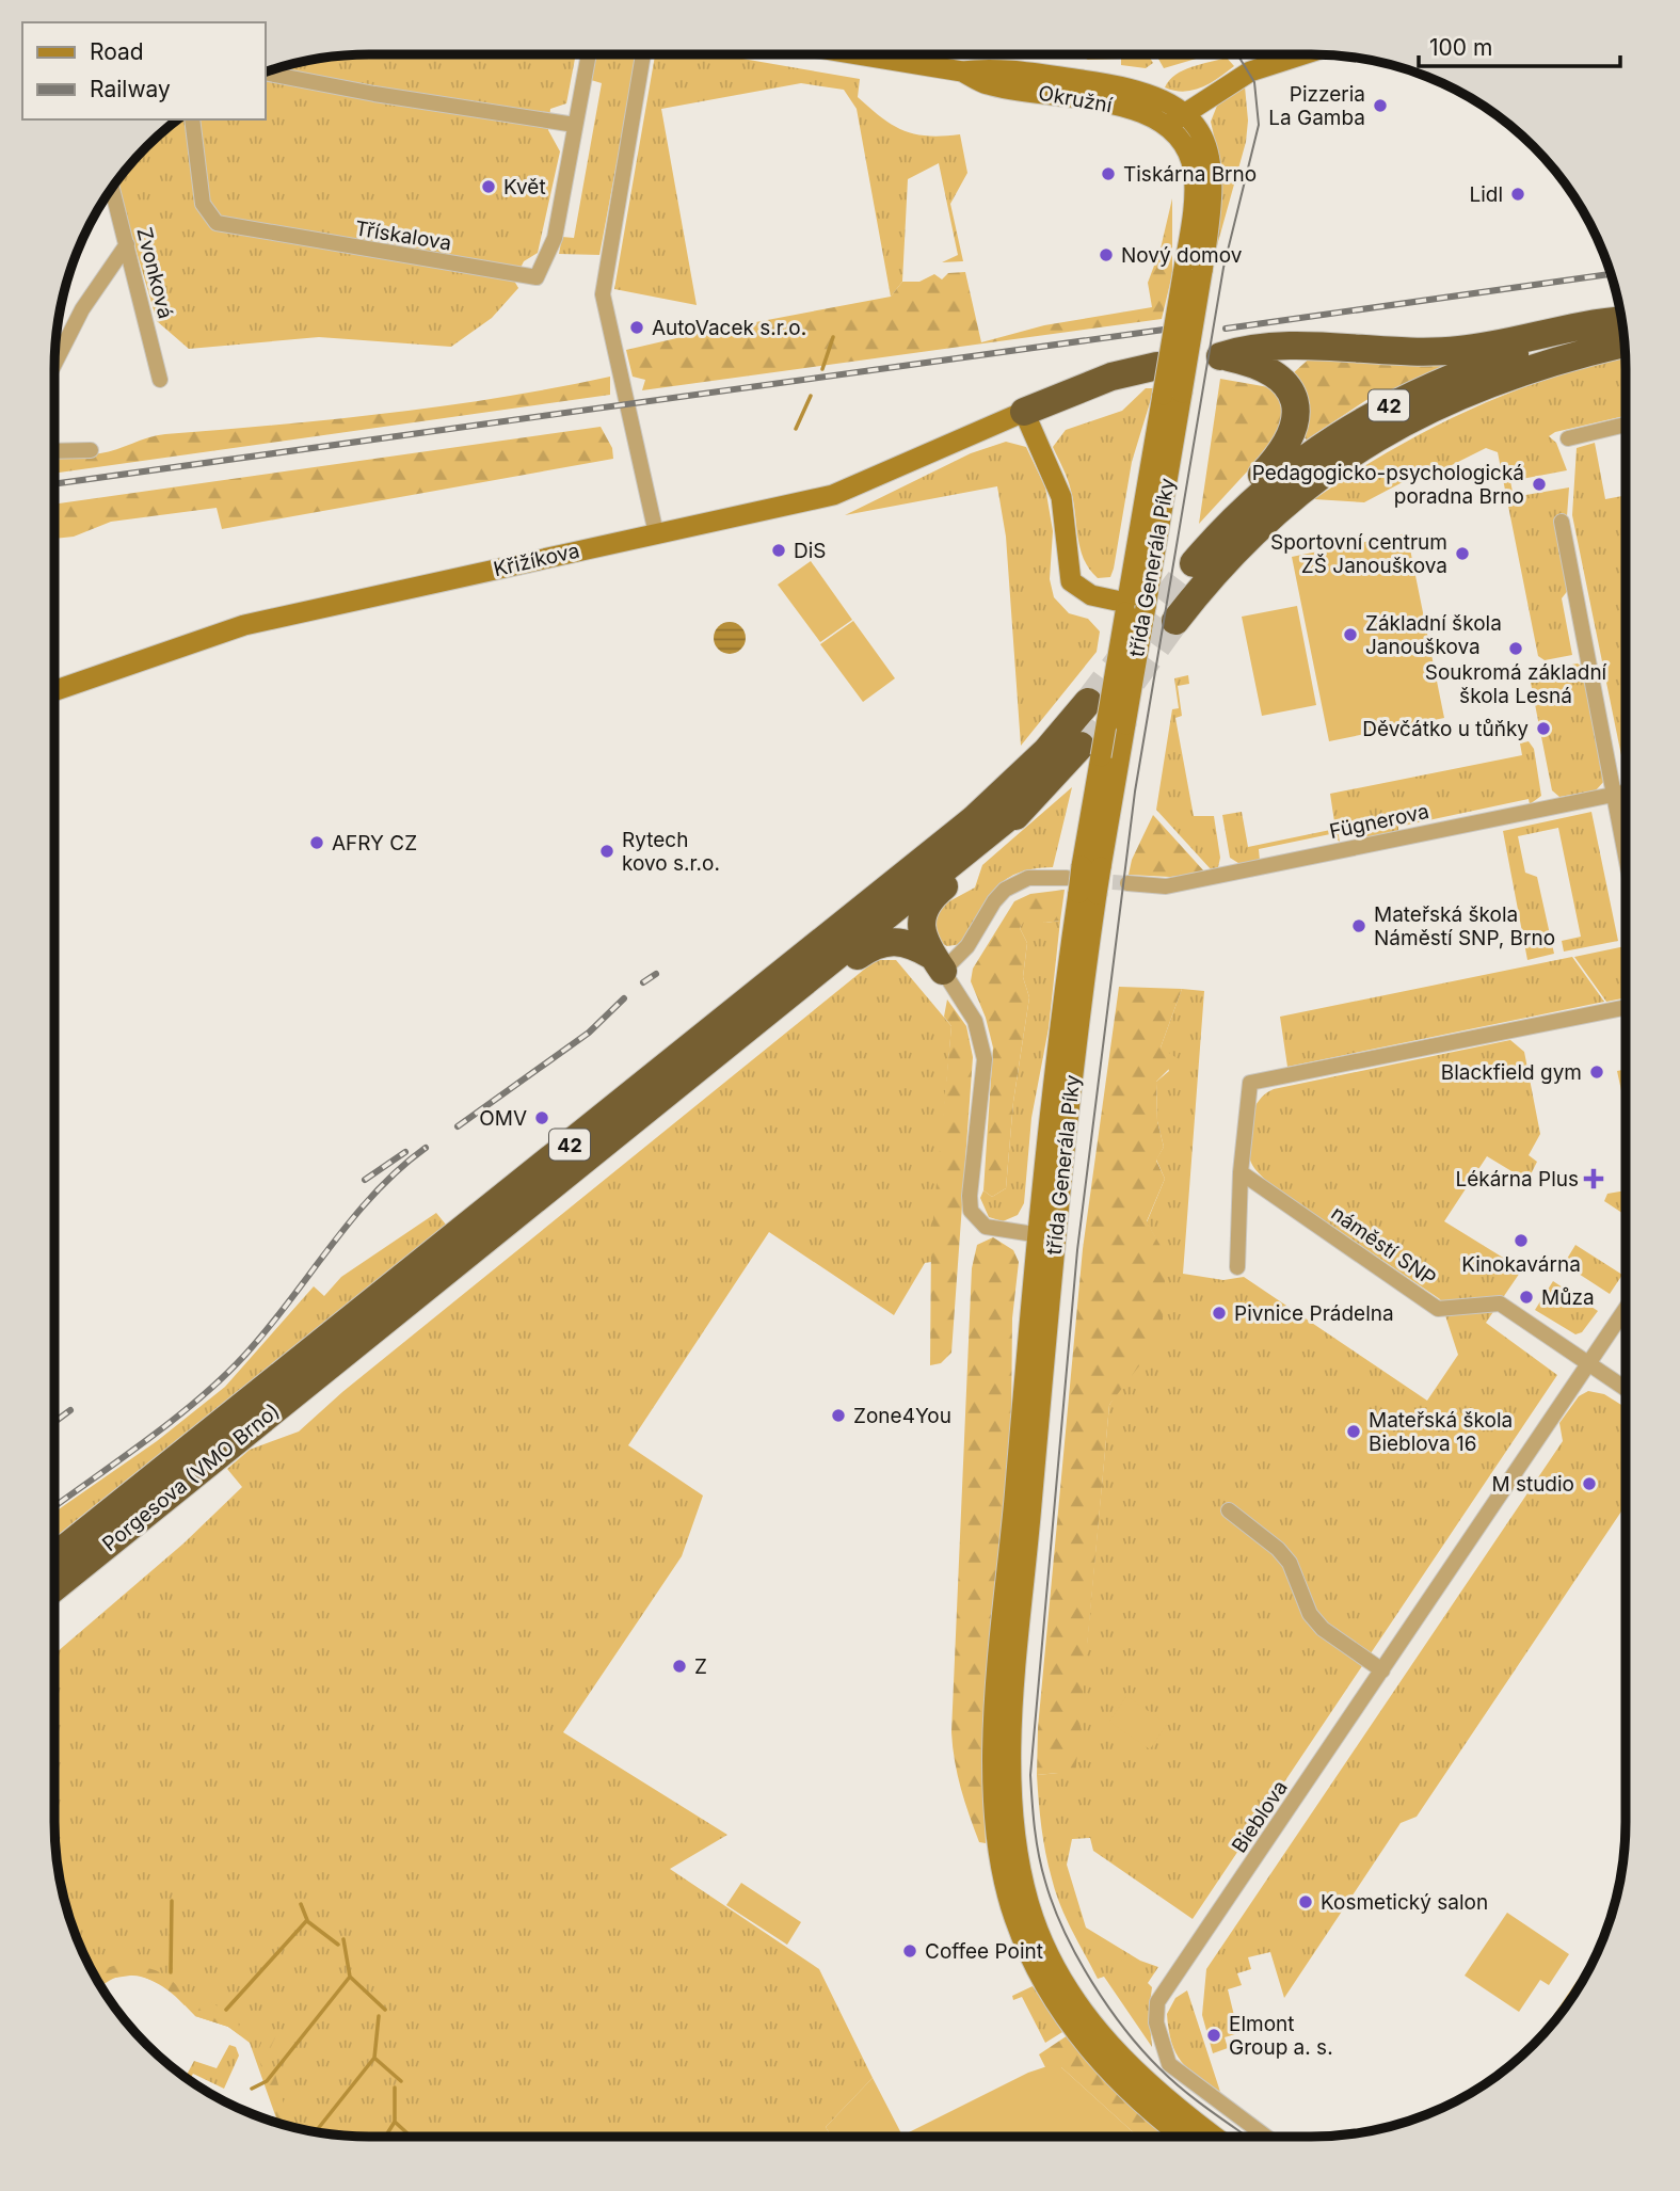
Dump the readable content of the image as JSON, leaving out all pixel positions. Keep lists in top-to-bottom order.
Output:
{
  "streets": {
    "highway": ["42", "Porgesova (VMO Brno)"],
    "main road": ["Okružní", "Křižíkova", "třída Generála Píky"],
    "street": [
      "Třískalova",
      "Zvonková",
      "Fügnerova",
      "náměstí SNP",
      "Bieblova"
    ]
  },
  "crossings": [
    ["Okružní", "třída Generála Píky"],
    ["42", "třída Generála Píky"],
    ["42", "Fügnerova"],
    ["42", "Porgesova (VMO Brno)"],
    ["třída Generála Píky", "Fügnerova"],
    ["náměstí SNP", "Bieblova"]
  ],
  "places": {
    "other": [
      "Pizzeria La Gamba",
      "Tiskárna Brno",
      "Květ",
      "Lidl",
      "Nový domov",
      "AutoVacek s.r.o.",
      "Pedagogicko-psychologická poradna Brno",
      "DiS",
      "Sportovní centrum ZŠ Janouškova",
      "Základní škola Janouškova",
      "Soukromá základní škola Lesná",
      "Děvčátko u tůňky",
      "AFRY CZ",
      "Rytech kovo s.r.o.",
      "Mateřská škola Náměstí SNP, Brno",
      "Blackfield gym",
      "OMV",
      "Kinokavárna",
      "Můza",
      "Pivnice Prádelna",
      "Zone4You",
      "Mateřská škola Bieblova 16",
      "M studio",
      "Z",
      "Kosmetický salon",
      "Coffee Point",
      "Elmont Group a. s."
    ],
    "health": ["Lékárna Plus"]
  },
  "legend": ["Road", "Railway"],
  "scale_bar": "100 m"
}
